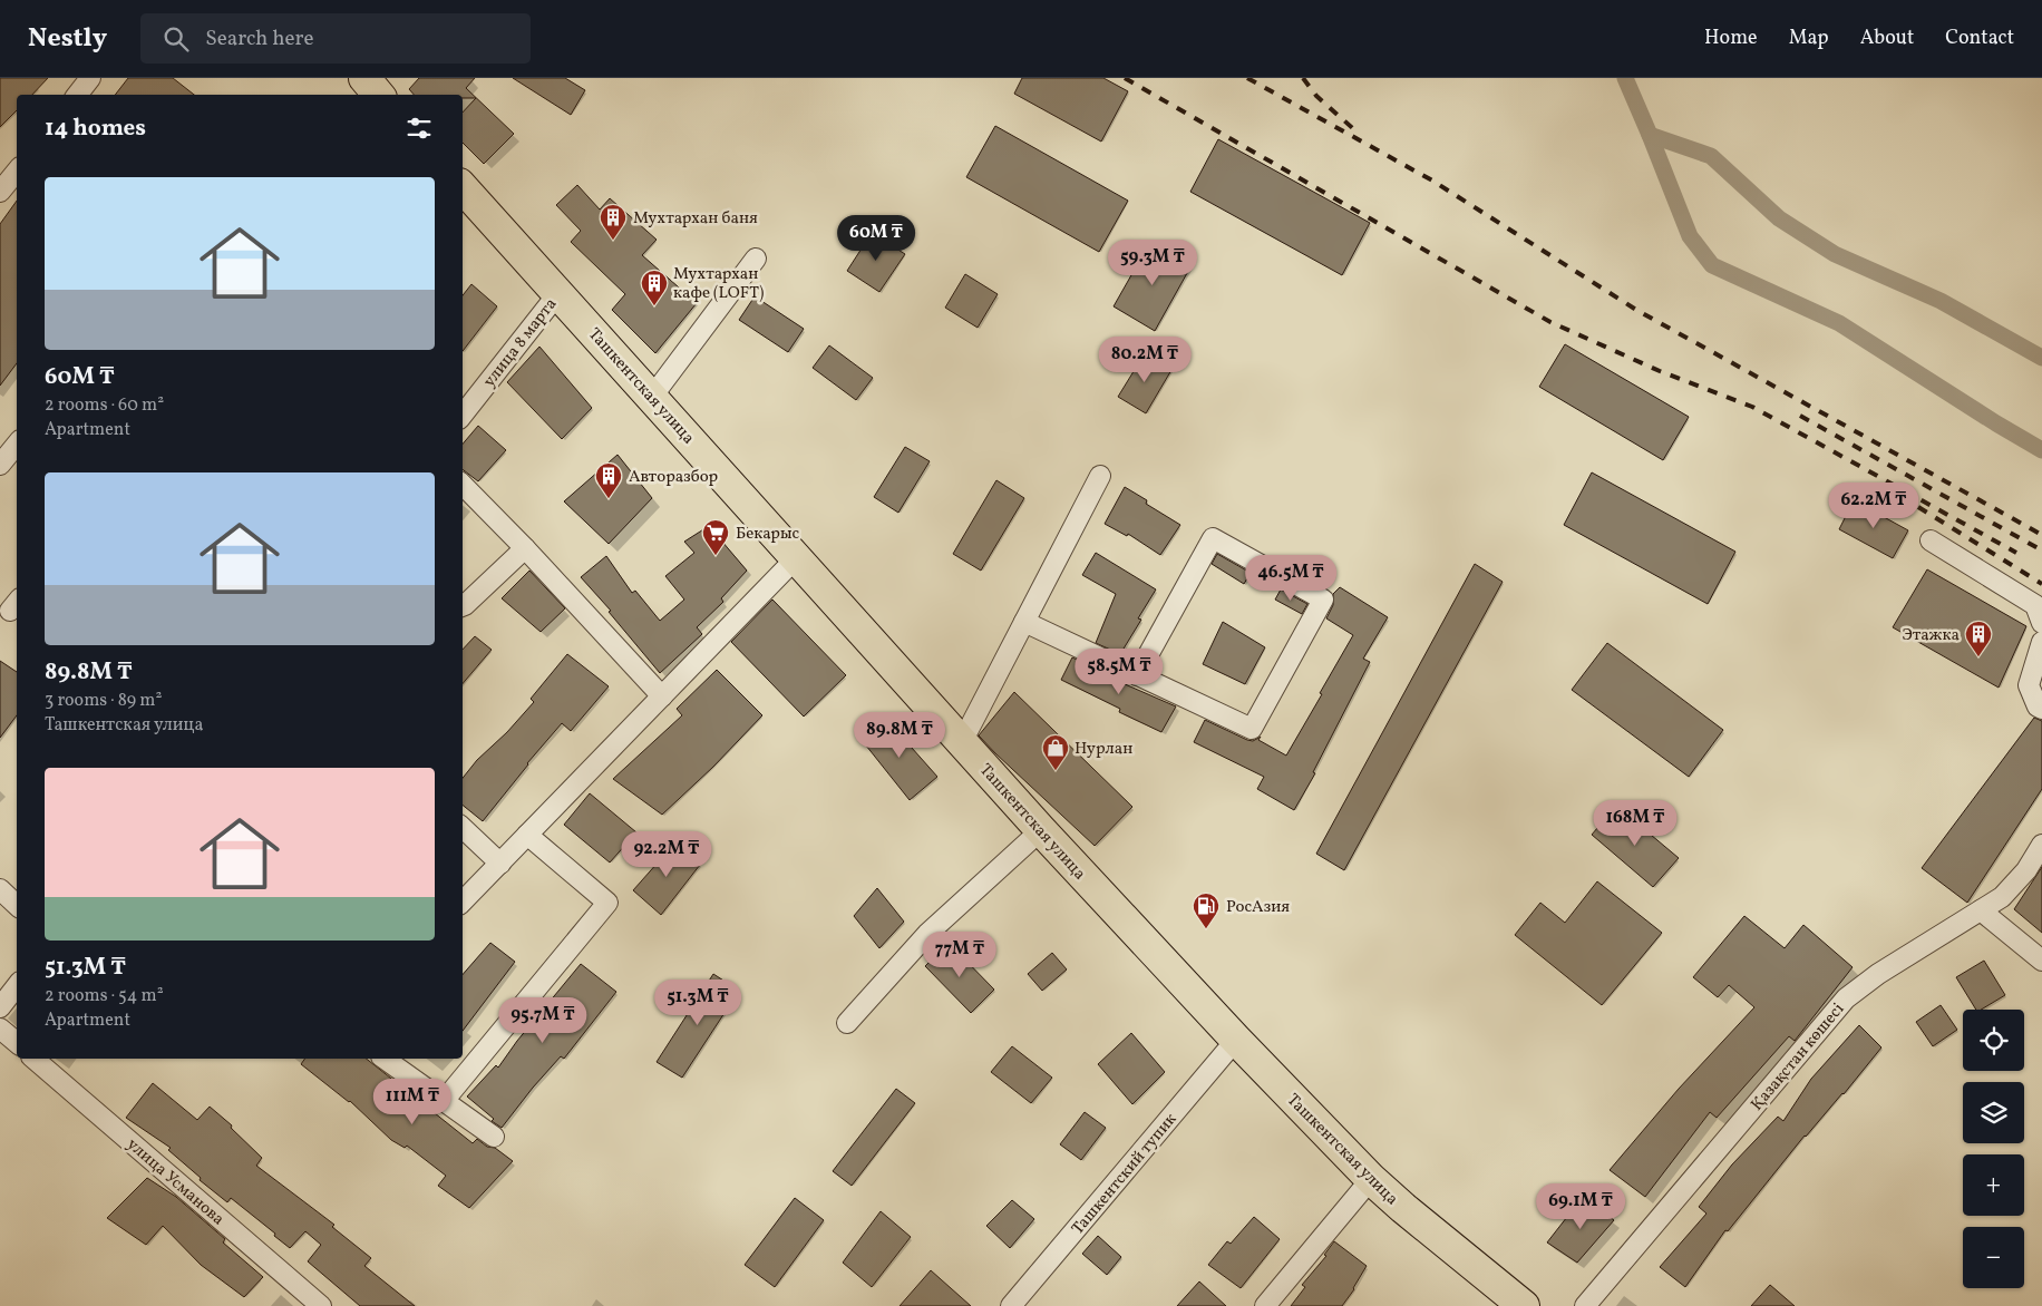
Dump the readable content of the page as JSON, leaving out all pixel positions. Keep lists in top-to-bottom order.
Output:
{
  "streets": {
    "main road": ["Ташкентская улица"],
    "street": [
      "улица 8 марта",
      "Қазақстан көшесі",
      "Ташкентский тупик",
      "улица Усманова"
    ]
  },
  "crossings": [
    ["улица 8 марта", "Ташкентская улица"],
    ["Ташкентская улица", "Ташкентский тупик"]
  ],
  "places": {
    "building": [
      "Мухтархан баня",
      "Мухтархан кафе (LOFT)",
      "Авторазбор",
      "Этажка"
    ],
    "supermarket": ["Бекарыс"],
    "shop": ["Нурлан"],
    "fuel station": ["РосАзия"]
  },
  "page": {
    "header": "Nestly",
    "search": "Search here",
    "nav": [
      "Home",
      "Map",
      "About",
      "Contact"
    ],
    "heading": "14 homes",
    "list": [
      {
        "name": "60M ₸",
        "note": "2 rooms · 60 m² · Apartment"
      },
      {
        "name": "89.8M ₸",
        "note": "3 rooms · 89 m² · Ташкентская улица"
      },
      {
        "name": "51.3M ₸",
        "note": "2 rooms · 54 m² · Apartment"
      }
    ],
    "price": [
      "60M ₸",
      "59.3M ₸",
      "80.2M ₸",
      "62.2M ₸",
      "46.5M ₸",
      "58.5M ₸",
      "89.8M ₸",
      "168M ₸",
      "92.2M ₸",
      "77M ₸",
      "51.3M ₸",
      "95.7M ₸",
      "111M ₸",
      "69.1M ₸"
    ],
    "map_buttons": ["+", "−"]
  }
}
